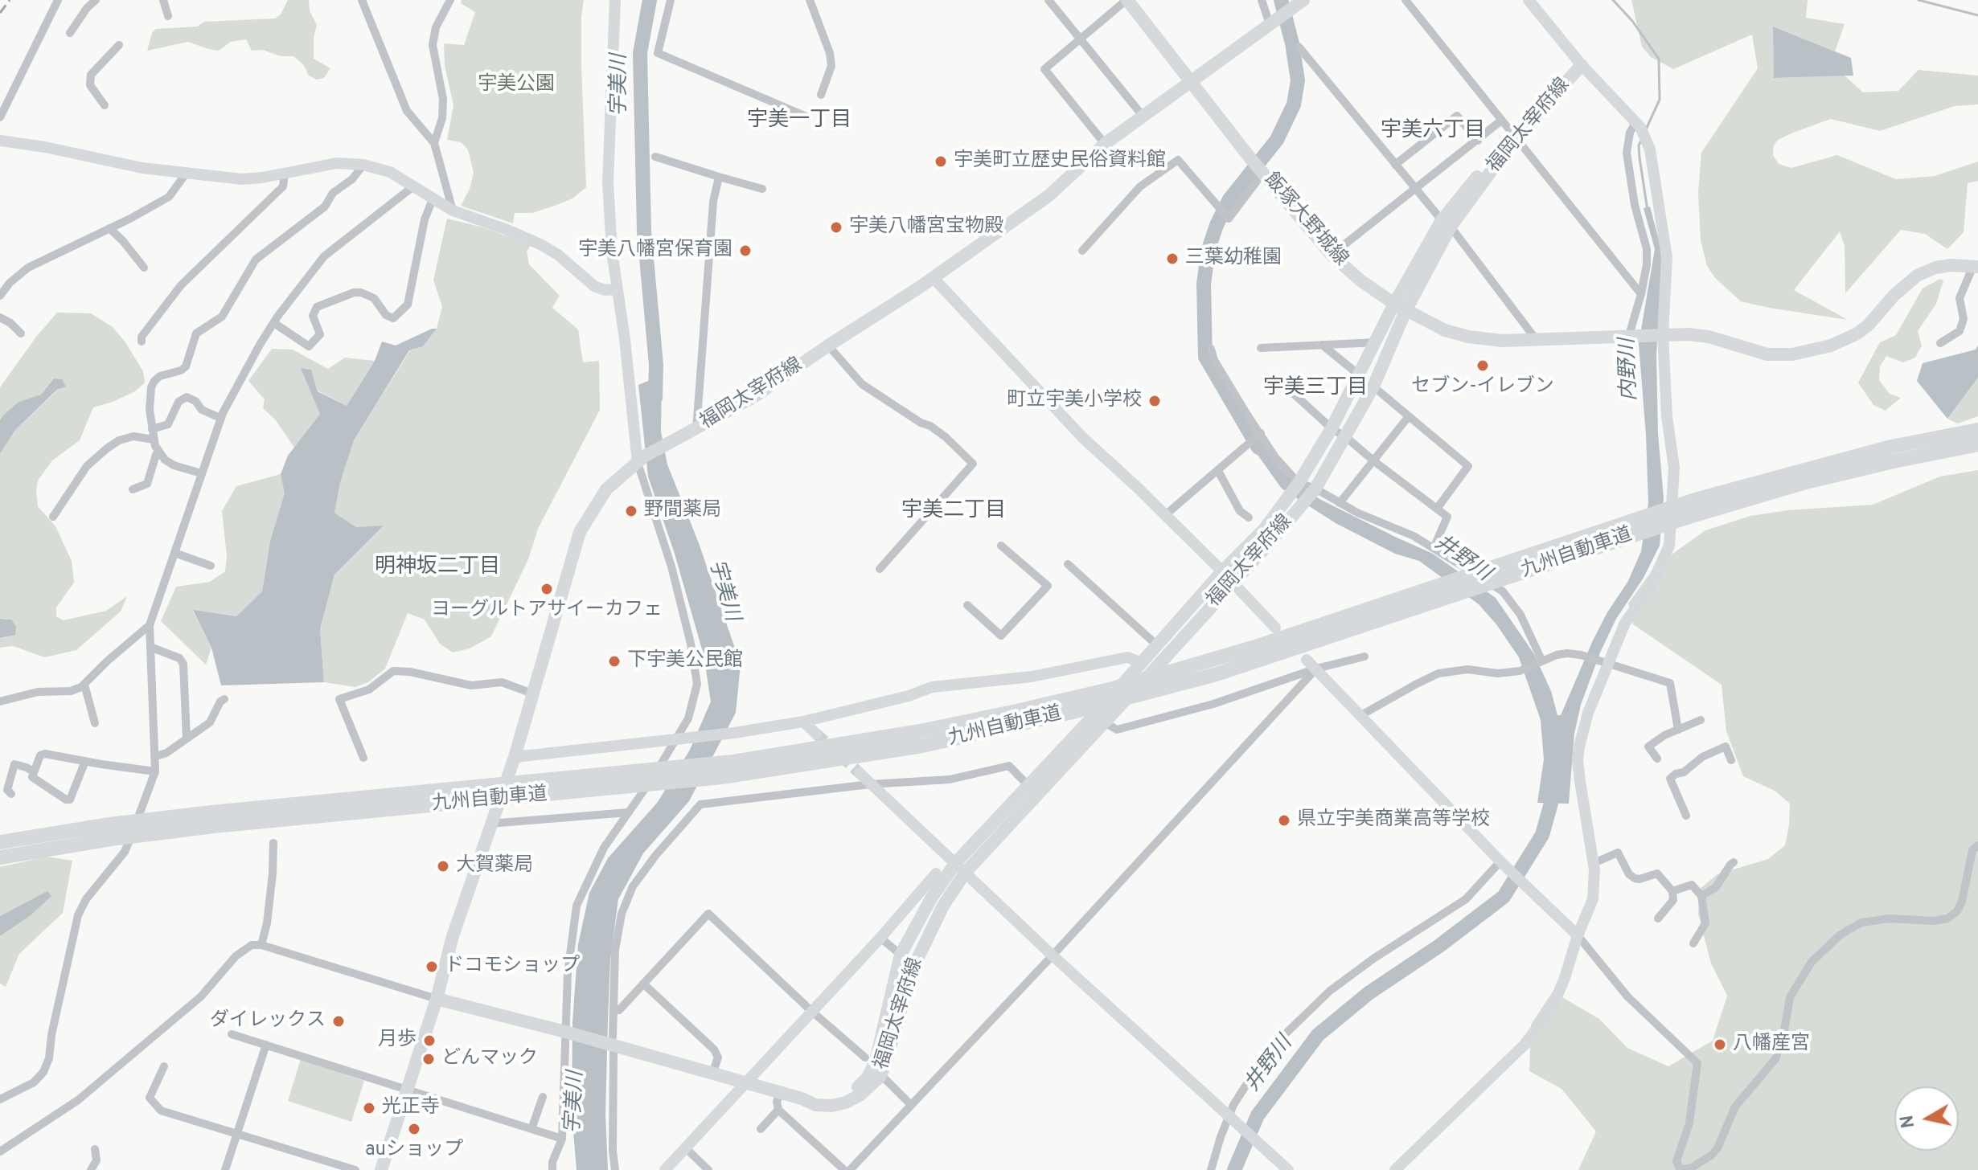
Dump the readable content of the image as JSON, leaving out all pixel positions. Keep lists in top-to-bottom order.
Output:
{
  "streets": {
    "highway": ["九州自動車道"],
    "main road": ["福岡太宰府線", "飯塚大野城線"]
  },
  "crossings": [
    ["福岡太宰府線", "飯塚大野城線"]
  ],
  "districts": [
    "宇美一丁目",
    "宇美六丁目",
    "宇美三丁目",
    "宇美二丁目",
    "明神坂二丁目"
  ],
  "water": ["宇美川", "内野川", "井野川"],
  "parks": ["宇美公園"],
  "places": [
    "宇美町立歴史民俗資料館",
    "宇美八幡宮宝物殿",
    "宇美八幡宮保育園",
    "三葉幼稚園",
    "セブン-イレブン",
    "町立宇美小学校",
    "野間薬局",
    "ヨーグルトアサイーカフェ",
    "下宇美公民館",
    "県立宇美商業高等学校",
    "大賀薬局",
    "ドコモショップ",
    "ダイレックス",
    "月歩",
    "八幡産宮",
    "どんマック",
    "光正寺",
    "auショップ"
  ],
  "north": "left"
}
